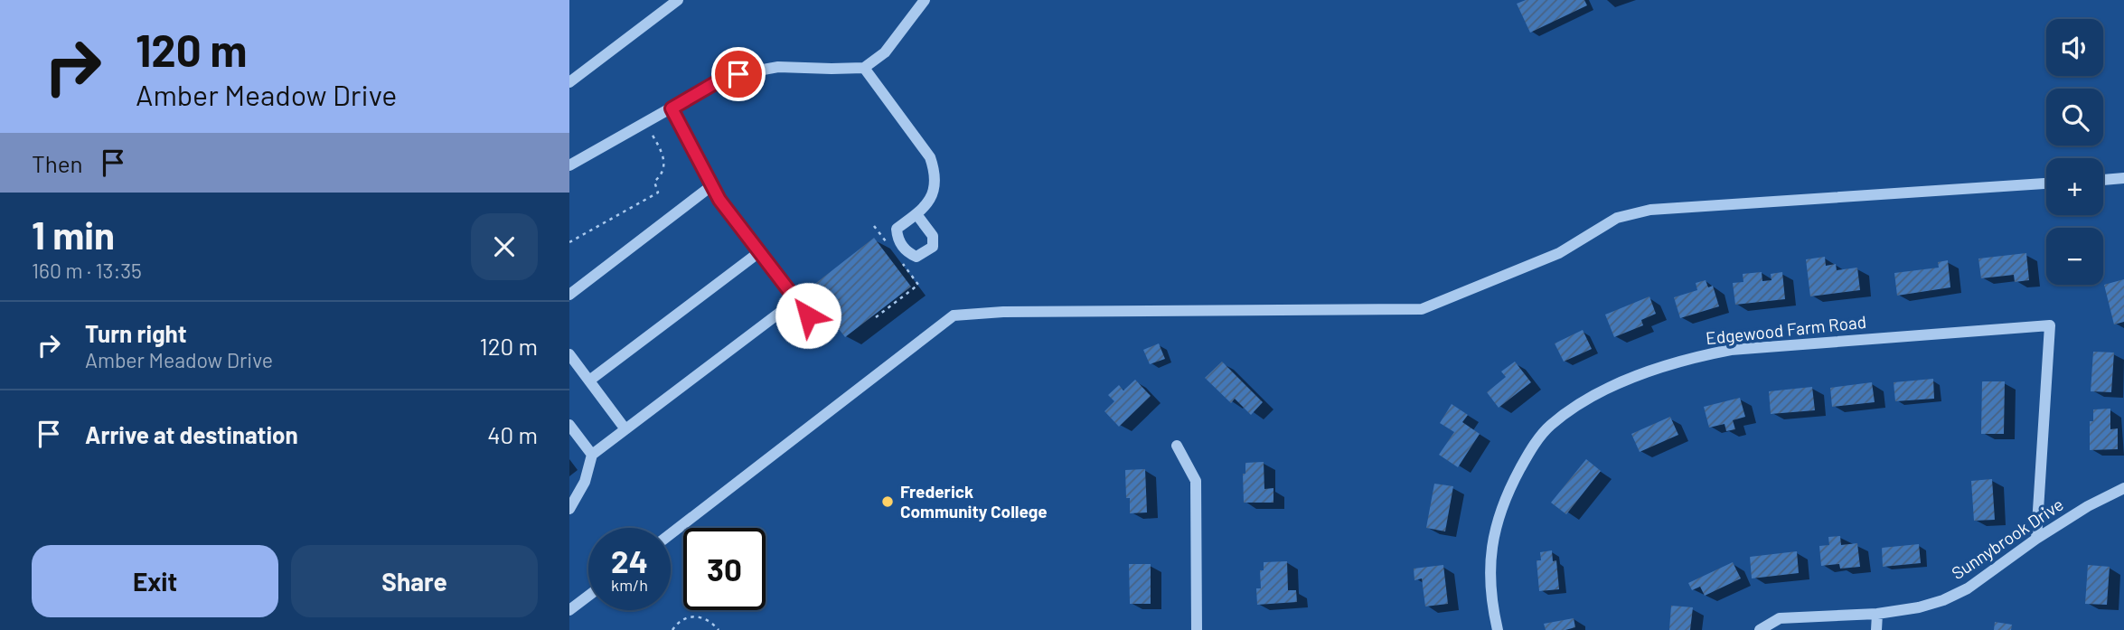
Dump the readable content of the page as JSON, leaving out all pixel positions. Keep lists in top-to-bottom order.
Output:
{
  "streets": {
    "street": ["Edgewood Farm Road", "Sunnybrook Drive"]
  },
  "crossings": [
    ["Edgewood Farm Road", "Sunnybrook Drive"]
  ],
  "places": ["Frederick Community College"],
  "page": {
    "turn": ["120 m", "Amber Meadow Drive"],
    "map_buttons": ["+", "−"],
    "then": "Then",
    "heading": ["1 min", "160 m · 13:35"],
    "list": [
      {
        "name": "Turn right",
        "note": "Amber Meadow Drive",
        "value": "120 m"
      },
      {
        "name": "Arrive at destination",
        "value": "40 m"
      }
    ],
    "speed": "24 km/h",
    "limit": "30",
    "buttons": ["Exit", "Share"]
  }
}
